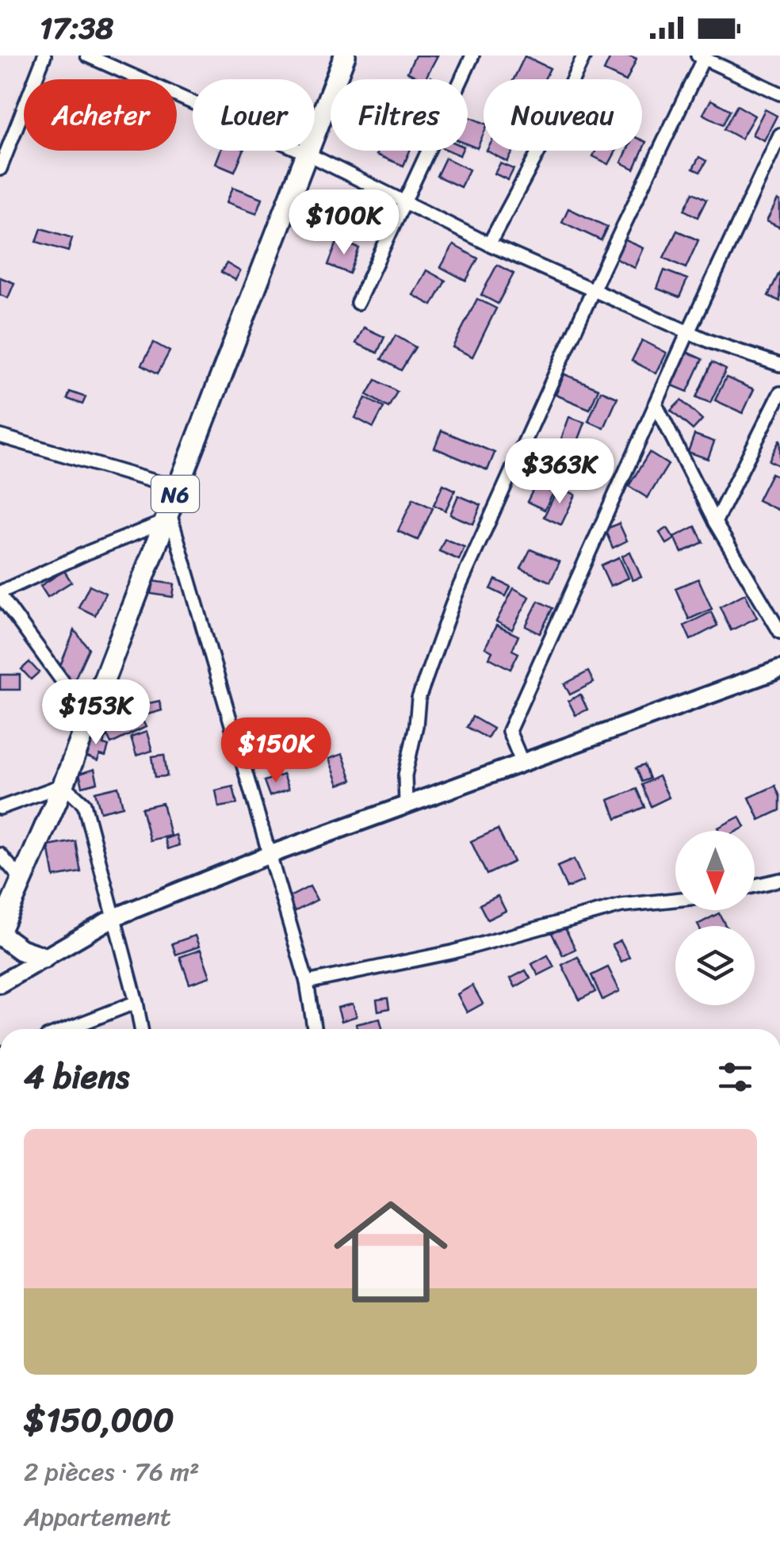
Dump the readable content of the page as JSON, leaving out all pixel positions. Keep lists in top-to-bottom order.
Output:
{
  "streets": {
    "highway": ["N6"]
  },
  "north": "bottom",
  "page": {
    "status": "17:38",
    "chip": [
      "Acheter",
      "Louer",
      "Filtres",
      "Nouveau"
    ],
    "price": [
      "$100K",
      "$363K",
      "$153K",
      "$150K"
    ],
    "heading": "4 biens",
    "list": [
      {
        "name": "$150,000",
        "note": "2 pièces · 76 m² · Appartement"
      }
    ]
  }
}
